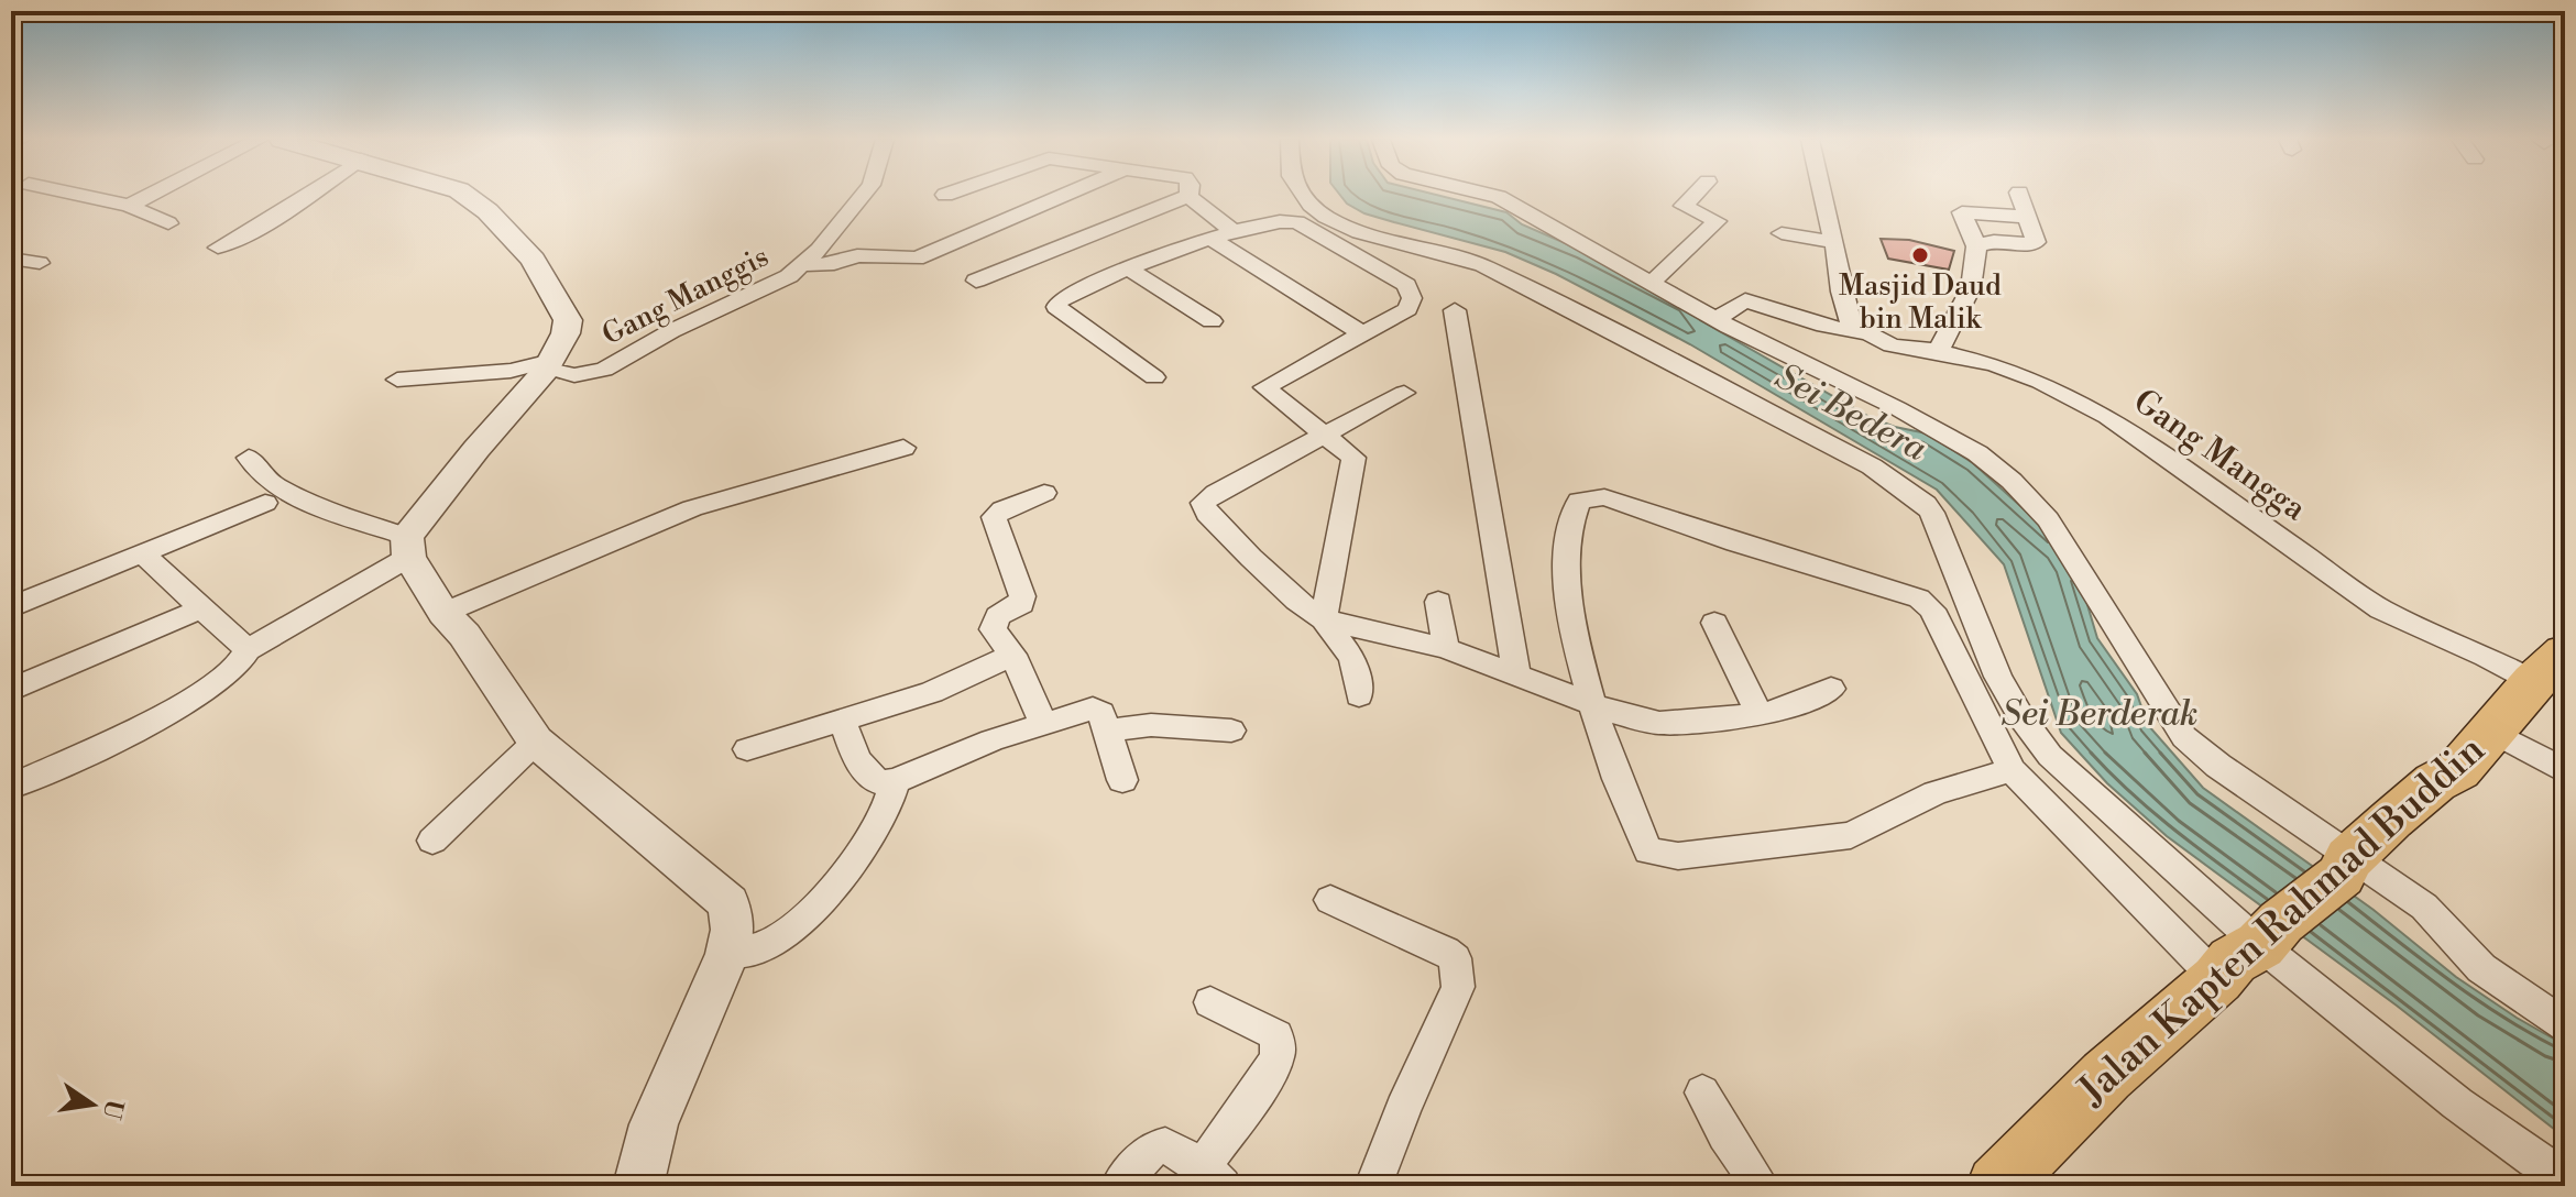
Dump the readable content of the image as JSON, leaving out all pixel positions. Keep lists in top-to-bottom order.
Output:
{
  "streets": {
    "main road": ["Jalan Kapten Rahmad Buddin"],
    "street": ["Gang Manggis", "Gang Mangga"]
  },
  "crossings": [
    ["Gang Mangga", "Jalan Kapten Rahmad Buddin"]
  ],
  "water": ["Sei Bedera", "Sei Berderak"],
  "places": ["Masjid Daud bin Malik"],
  "north": "right"
}
